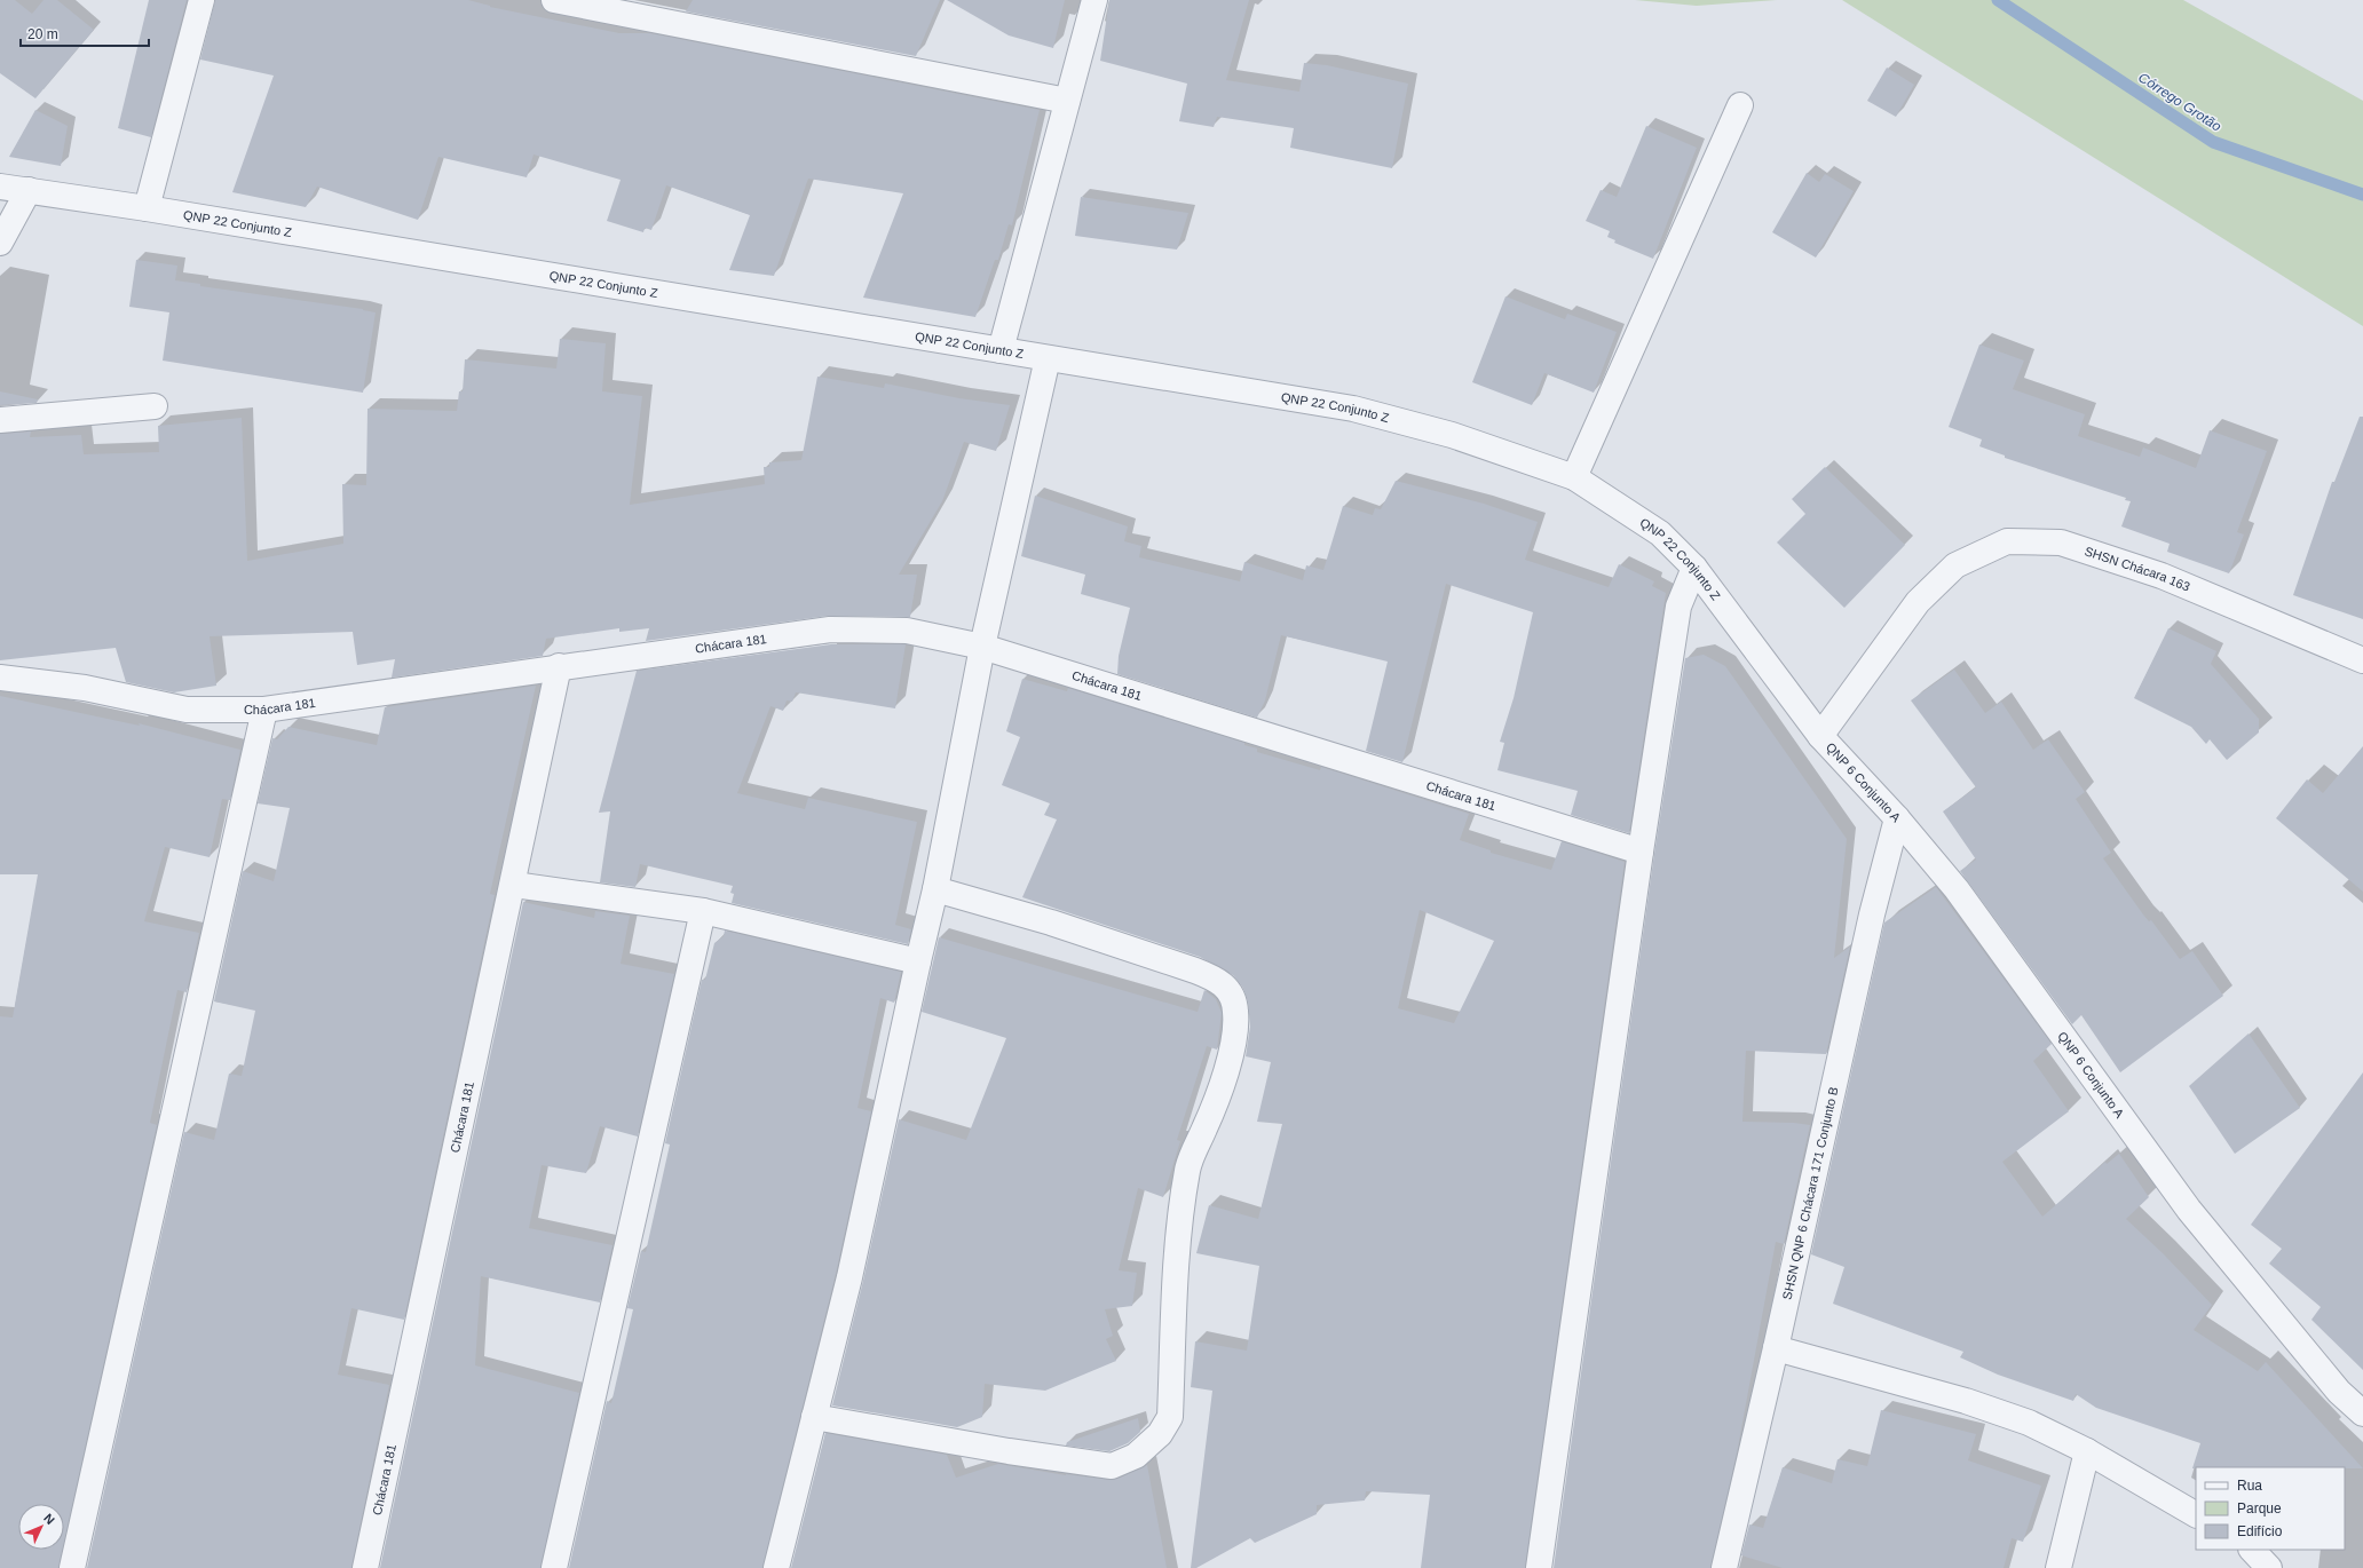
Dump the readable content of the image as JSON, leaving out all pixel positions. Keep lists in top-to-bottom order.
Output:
{
  "streets": {
    "street": [
      "QNP 22 Conjunto Z",
      "SHSN Chácara 163",
      "Chácara 181",
      "QNP 6 Conjunto A",
      "SHSN QNP 6 Chácara 171 Conjunto B"
    ]
  },
  "crossings": [
    ["QNP 22 Conjunto Z", "SHSN Chácara 163"],
    ["QNP 22 Conjunto Z", "QNP 6 Conjunto A"],
    ["SHSN Chácara 163", "QNP 6 Conjunto A"],
    ["QNP 6 Conjunto A", "SHSN QNP 6 Chácara 171 Conjunto B"]
  ],
  "water": ["Córrego Grotão"],
  "legend": ["Rua", "Parque", "Edifício"],
  "scale_bar": "20 m",
  "north": "top right"
}
